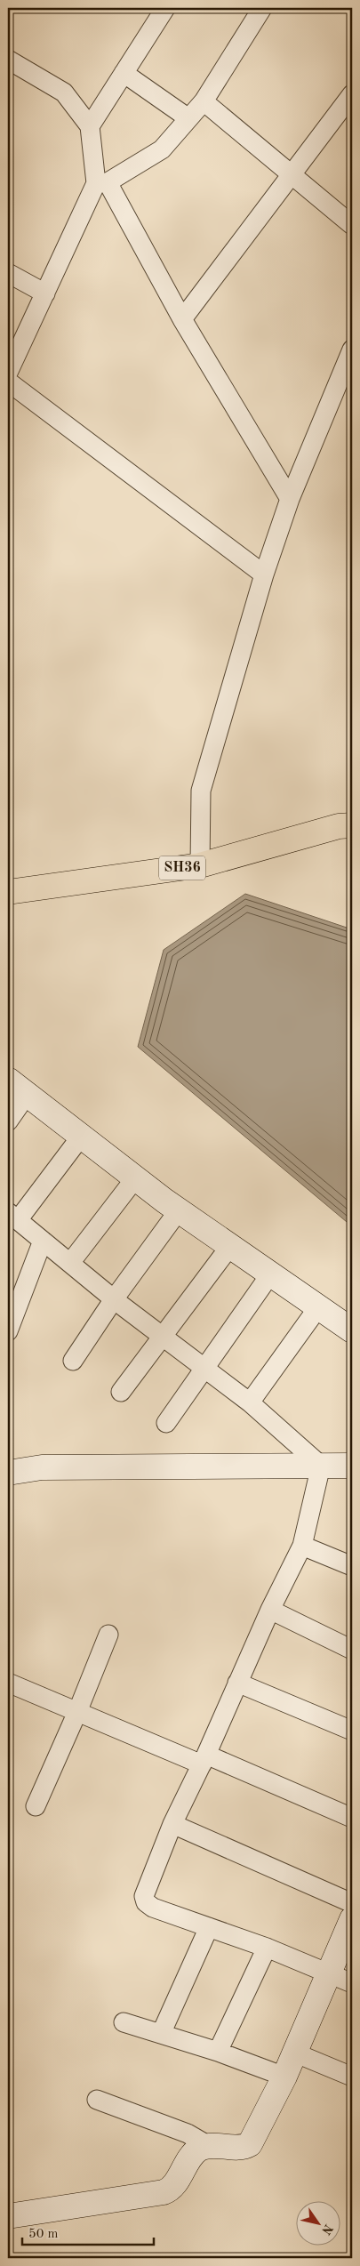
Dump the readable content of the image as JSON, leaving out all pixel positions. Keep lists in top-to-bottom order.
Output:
{
  "streets": {
    "main road": ["SH36"]
  },
  "scale_bar": "50 m",
  "north": "bottom right"
}
